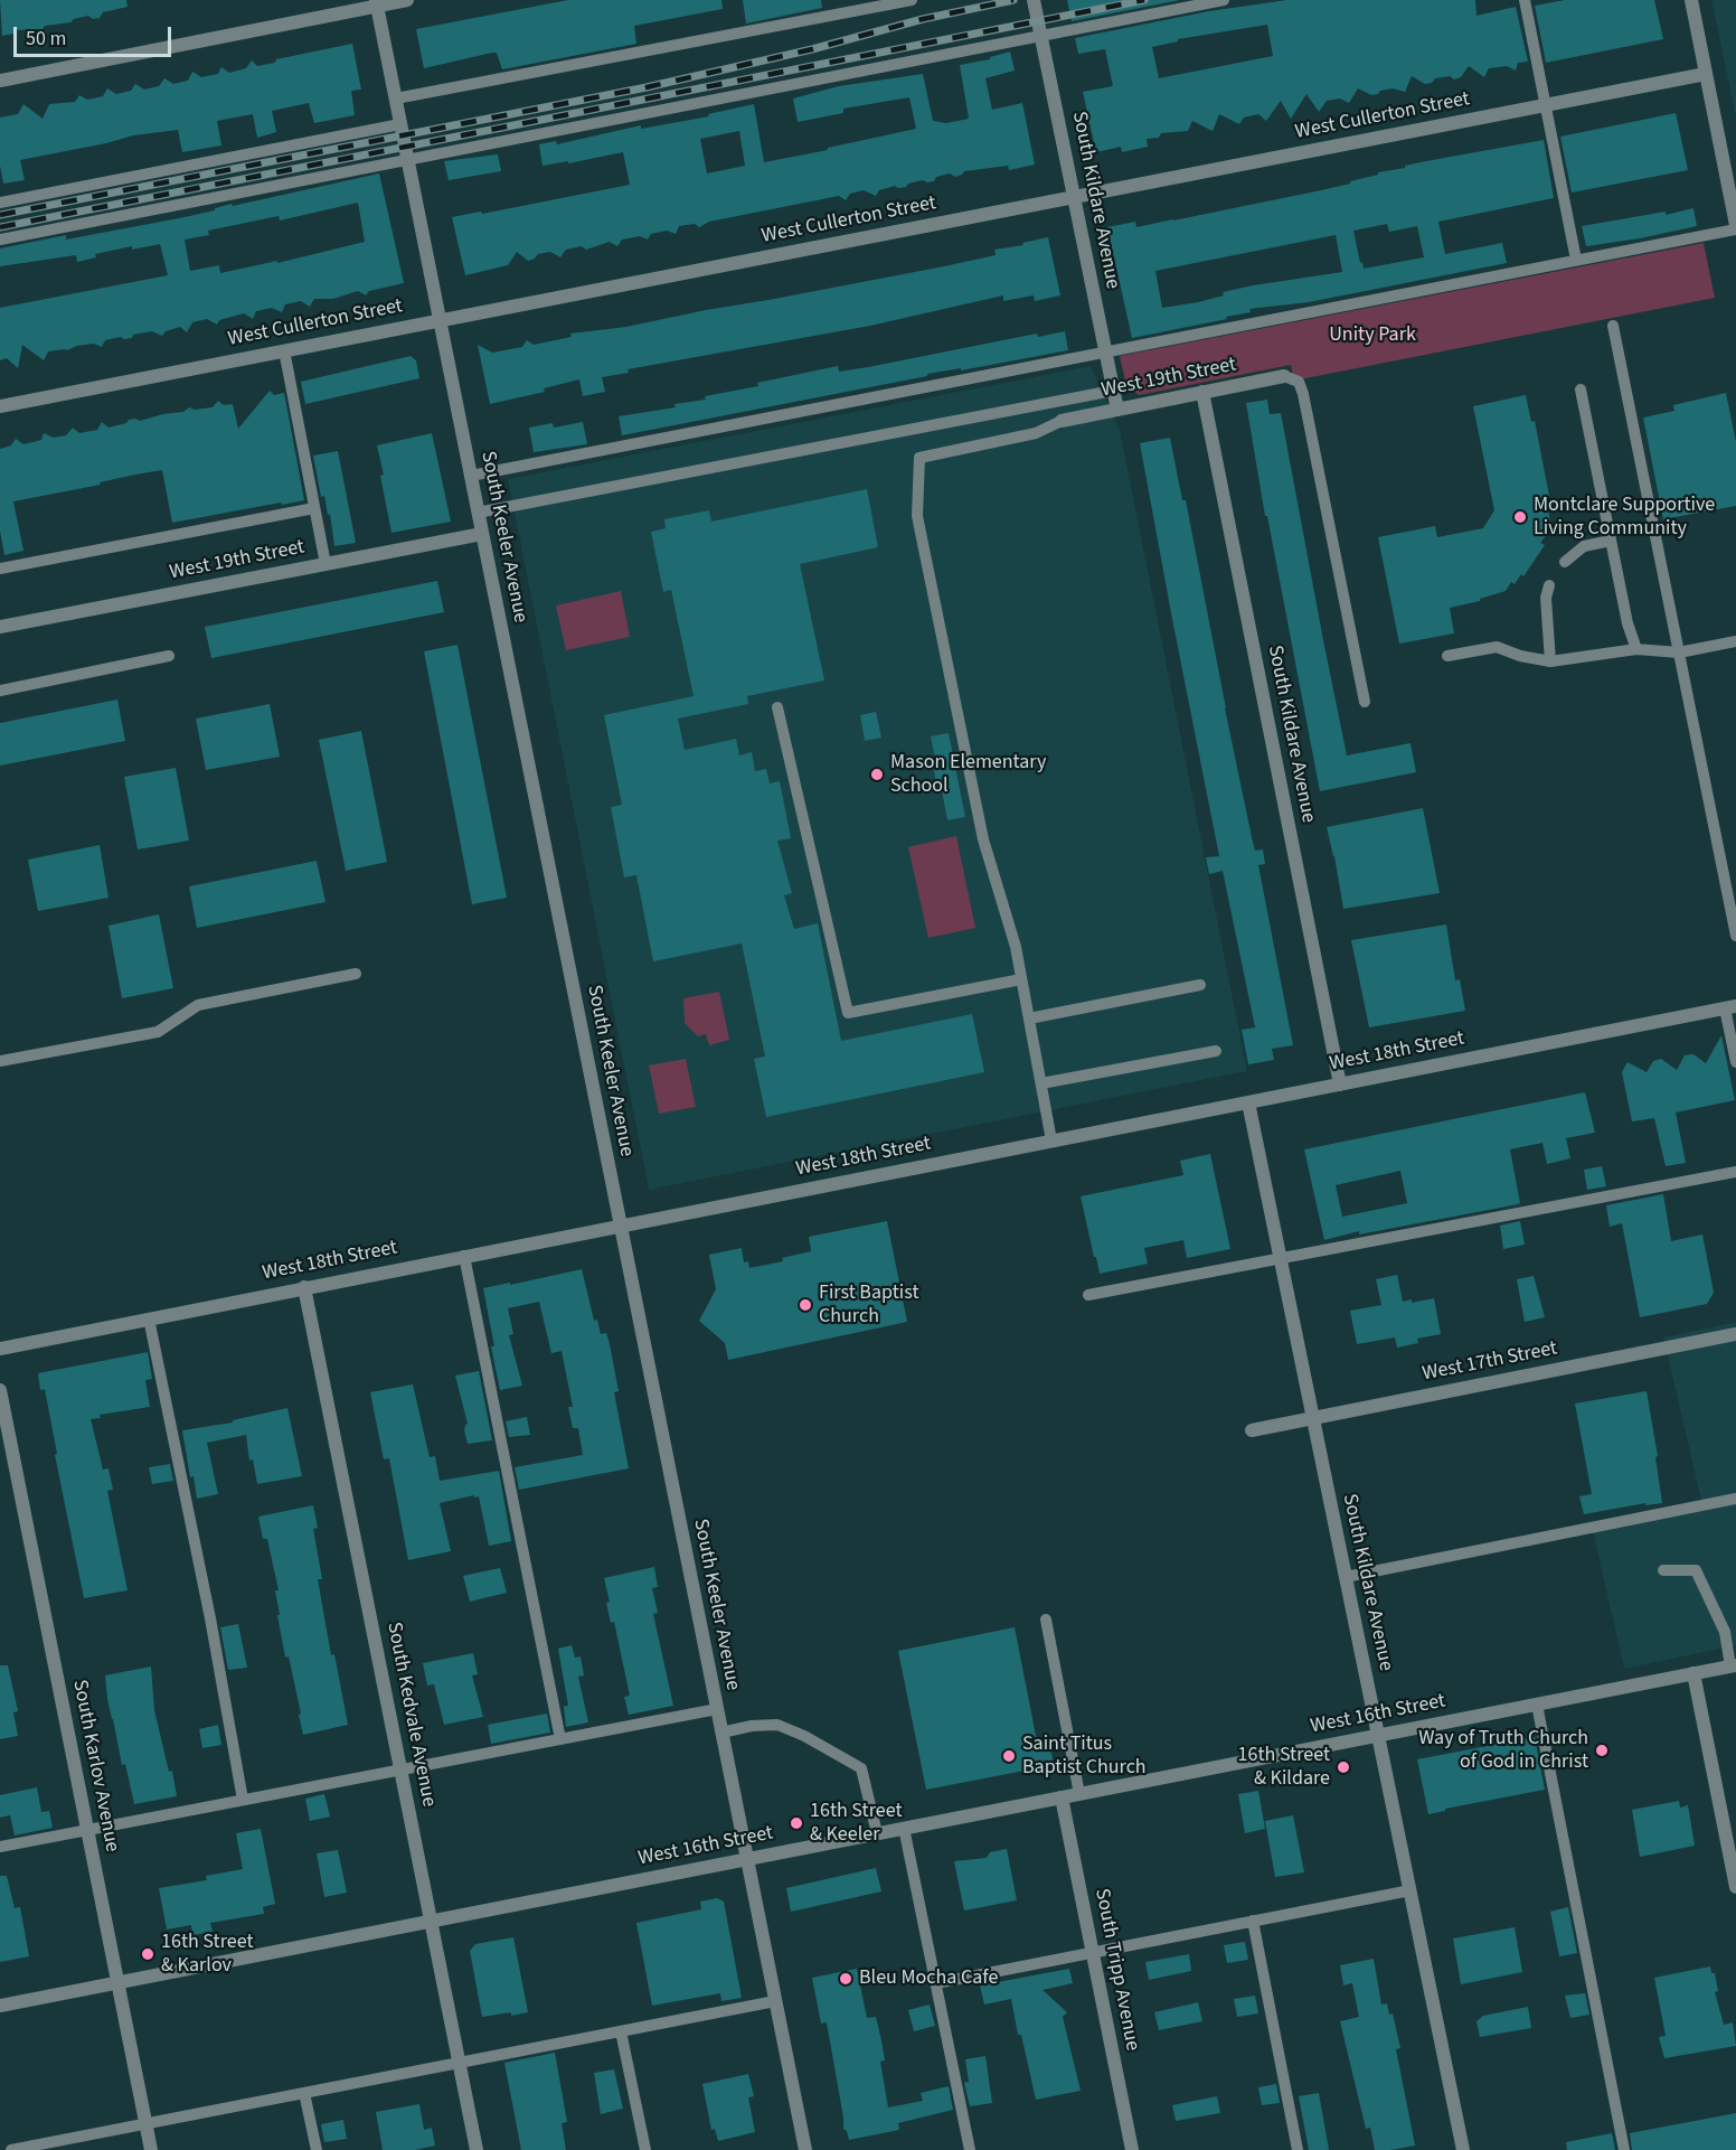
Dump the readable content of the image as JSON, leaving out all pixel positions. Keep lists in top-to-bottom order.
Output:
{
  "streets": {
    "street": [
      "West Cullerton Street",
      "South Kildare Avenue",
      "West 19th Street",
      "South Keeler Avenue",
      "West 18th Street",
      "West 17th Street",
      "South Kedvale Avenue",
      "West 16th Street",
      "South Karlov Avenue",
      "South Tripp Avenue"
    ]
  },
  "crossings": [
    ["West Cullerton Street", "South Kildare Avenue"],
    ["West Cullerton Street", "South Keeler Avenue"],
    ["South Kildare Avenue", "West 19th Street"],
    ["South Kildare Avenue", "West 18th Street"],
    ["South Kildare Avenue", "West 17th Street"],
    ["South Kildare Avenue", "West 16th Street"],
    ["West 19th Street", "South Keeler Avenue"],
    ["South Keeler Avenue", "West 18th Street"],
    ["South Keeler Avenue", "West 16th Street"],
    ["West 18th Street", "South Kedvale Avenue"],
    ["South Kedvale Avenue", "West 16th Street"],
    ["West 16th Street", "South Karlov Avenue"],
    ["West 16th Street", "South Tripp Avenue"]
  ],
  "parks": ["Unity Park"],
  "places": [
    "Montclare Supportive Living Community",
    "Mason Elementary School",
    "First Baptist Church",
    "Way of Truth Church of God in Christ",
    "Saint Titus Baptist Church",
    "16th Street & Kildare",
    "16th Street & Keeler",
    "16th Street & Karlov",
    "Bleu Mocha Cafe"
  ],
  "scale_bar": "50 m"
}
